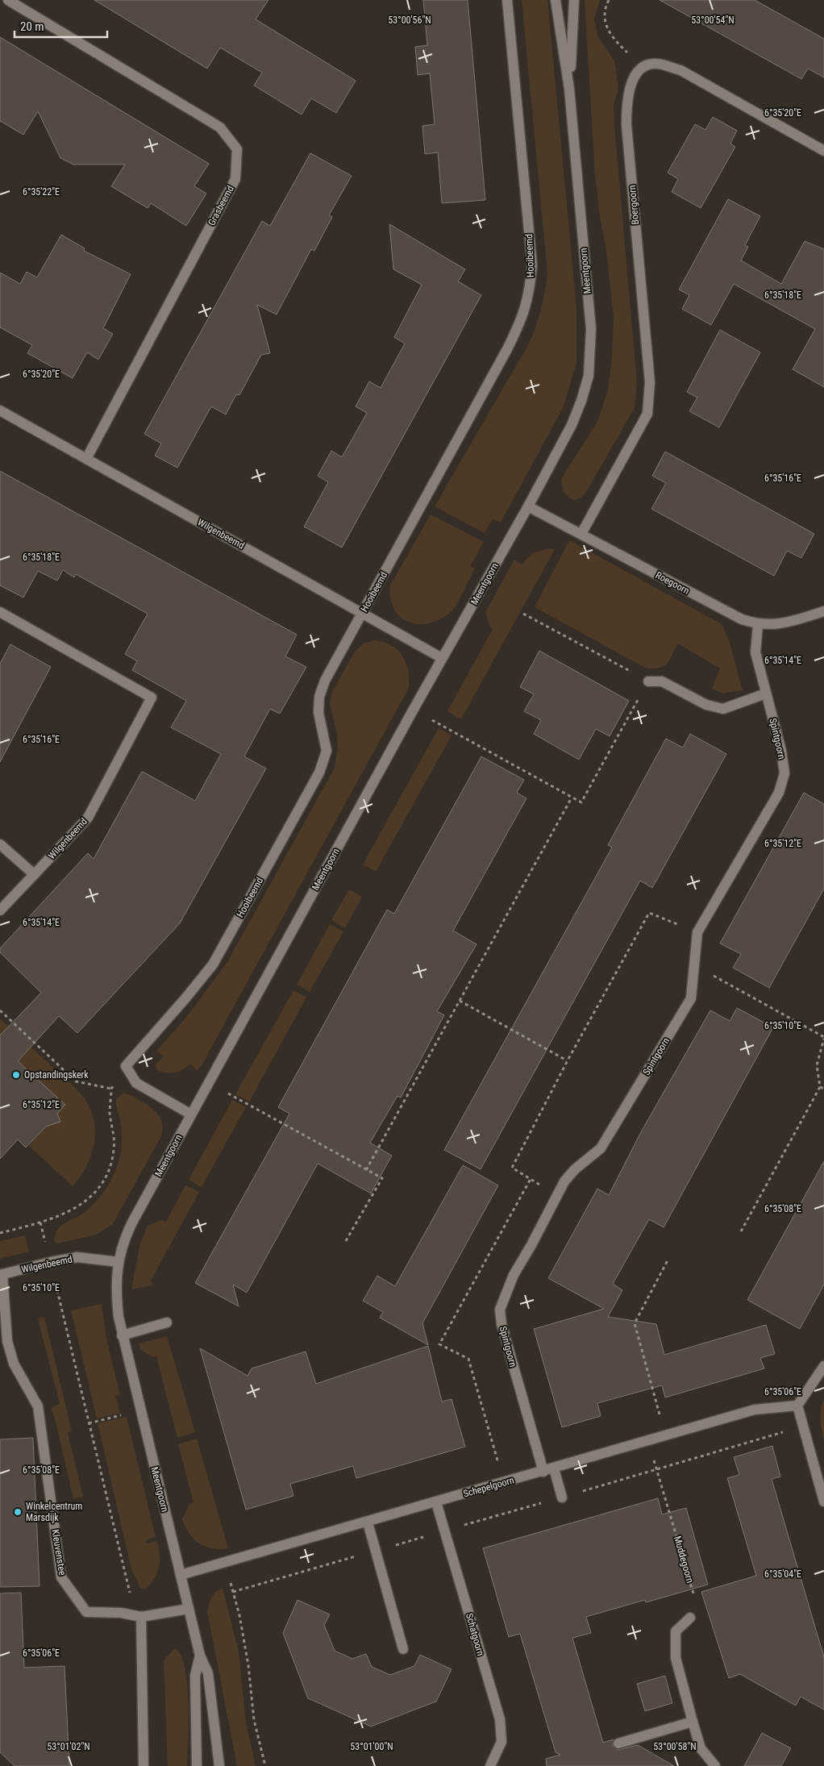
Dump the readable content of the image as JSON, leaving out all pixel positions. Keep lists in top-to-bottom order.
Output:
{
  "streets": {
    "street": [
      "Boergoorn",
      "Grasbeemd",
      "Hooibeemd",
      "Meentgoorn",
      "Wilgenbeemd",
      "Roegoorn",
      "Spintgoorn",
      "Schepelgoorn",
      "Kleuvenstee",
      "Schatgoorn"
    ],
    "path": ["Muddegoorn"]
  },
  "crossings": [
    ["Boergoorn", "Roegoorn"],
    ["Grasbeemd", "Wilgenbeemd"],
    ["Hooibeemd", "Wilgenbeemd"],
    ["Meentgoorn", "Wilgenbeemd"],
    ["Meentgoorn", "Roegoorn"],
    ["Meentgoorn", "Schepelgoorn"],
    ["Meentgoorn", "Kleuvenstee"],
    ["Wilgenbeemd", "Kleuvenstee"],
    ["Roegoorn", "Spintgoorn"],
    ["Spintgoorn", "Schepelgoorn"],
    ["Schepelgoorn", "Muddegoorn"],
    ["Schepelgoorn", "Schatgoorn"]
  ],
  "places": ["Opstandingskerk", "Winkelcentrum Marsdijk"],
  "scale_bar": "20 m",
  "coordinates": [
    "53°00'56\"N",
    "53°00'54\"N",
    "6°35'20\"E",
    "6°35'22\"E",
    "6°35'18\"E",
    "6°35'16\"E",
    "6°35'14\"E",
    "6°35'12\"E",
    "6°35'10\"E",
    "6°35'08\"E",
    "6°35'06\"E",
    "6°35'04\"E",
    "53°01'02\"N",
    "53°01'00\"N",
    "53°00'58\"N"
  ]
}
